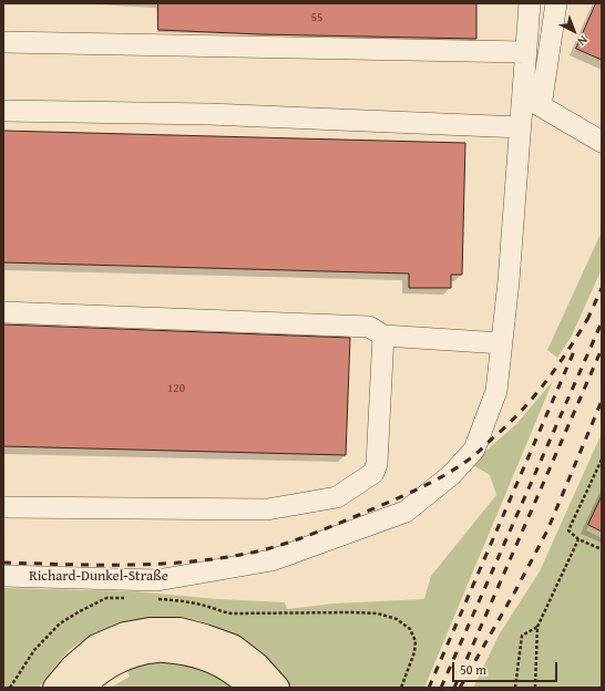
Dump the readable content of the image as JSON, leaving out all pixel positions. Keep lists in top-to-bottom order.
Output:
{
  "streets": {
    "lane": ["Richard-Dunkel-Straße"]
  },
  "house_numbers": ["55", "120"],
  "scale_bar": "50 m",
  "north": "bottom right"
}
